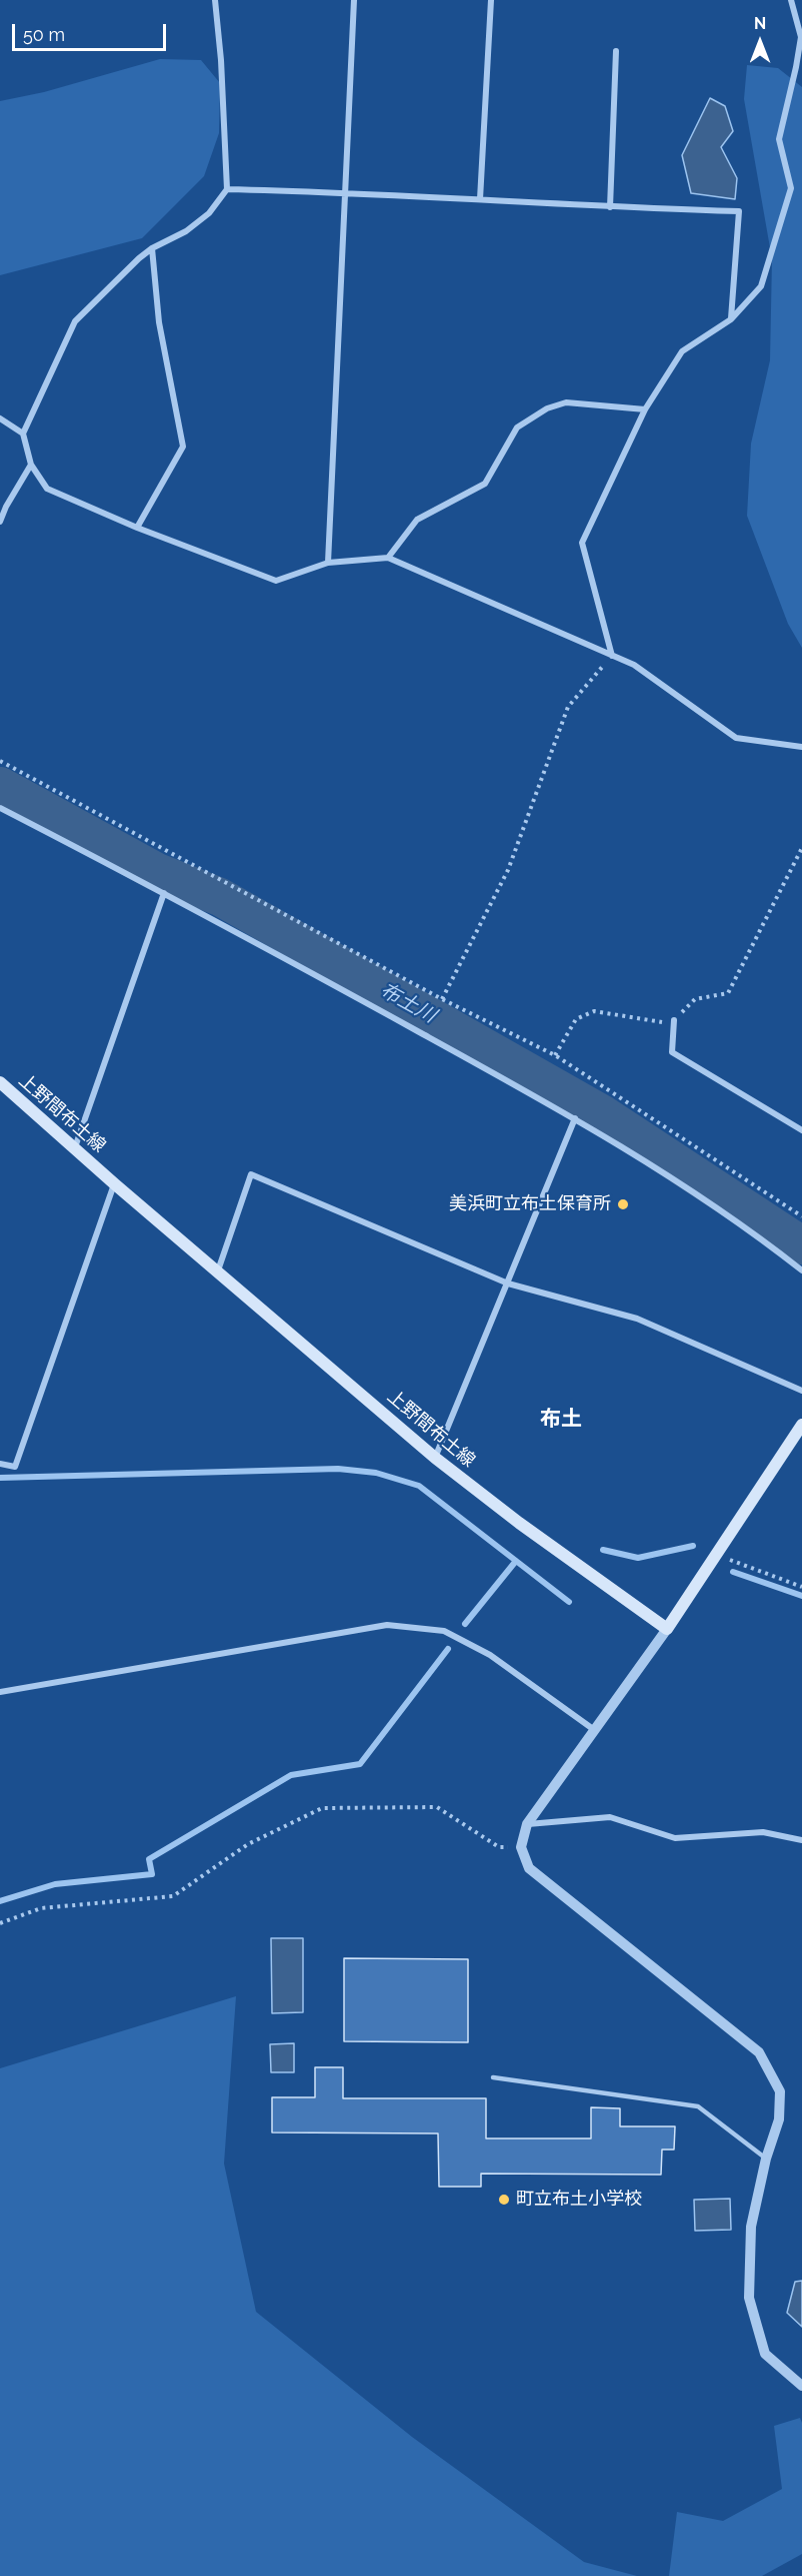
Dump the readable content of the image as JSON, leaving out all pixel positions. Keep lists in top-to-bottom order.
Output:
{
  "streets": {
    "main road": ["上野間布土線"]
  },
  "districts": ["布土"],
  "water": ["布土川"],
  "places": ["美浜町立布土保育所", "町立布土小学校"],
  "scale_bar": "50 m",
  "north": "top"
}
